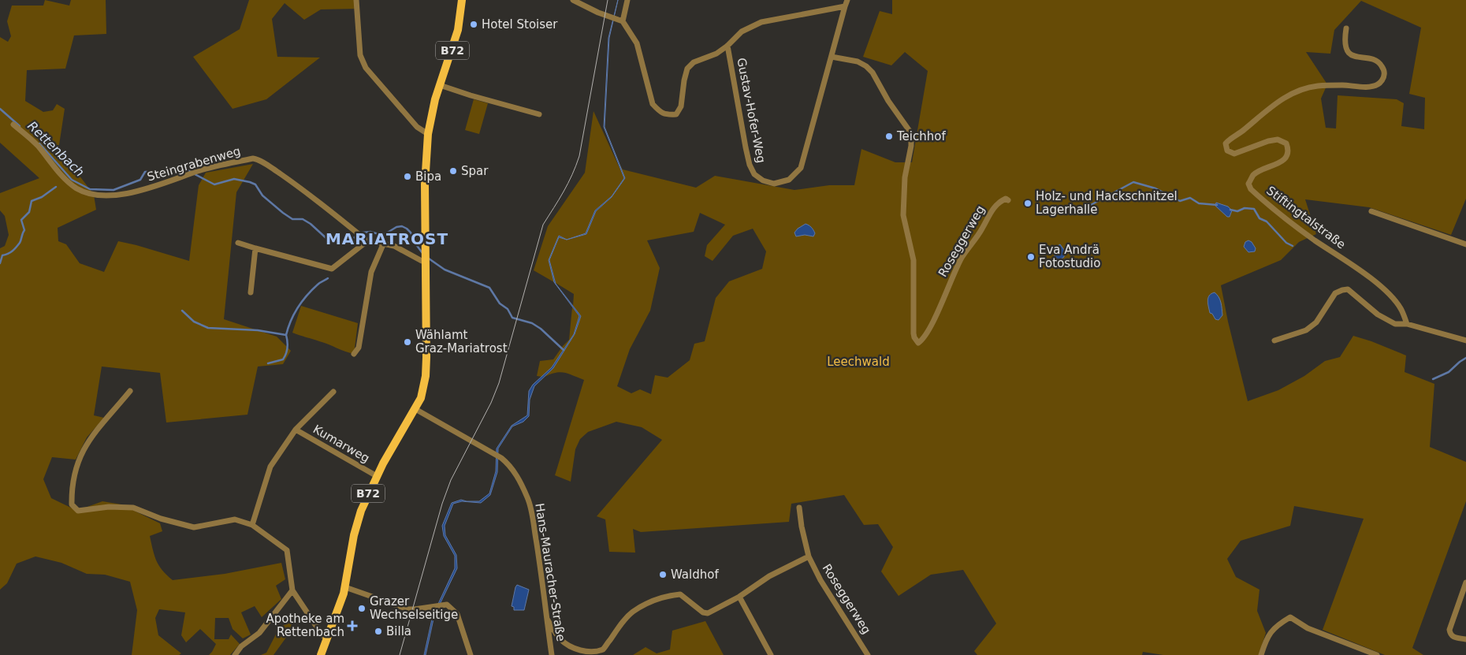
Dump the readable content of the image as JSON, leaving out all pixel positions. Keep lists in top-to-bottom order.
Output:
{
  "streets": {
    "main road": ["B72"],
    "street": [
      "Gustav-Hofer-Weg",
      "Steingrabenweg",
      "Stiftingtalstraße",
      "Roseggerweg",
      "Kumarweg",
      "Hans-Mauracher-Straße"
    ]
  },
  "crossings": [
    ["B72", "Steingrabenweg"],
    ["B72", "Kumarweg"],
    ["B72", "Hans-Mauracher-Straße"],
    ["Gustav-Hofer-Weg", "Roseggerweg"]
  ],
  "districts": ["MARIATROST"],
  "water": ["Rettenbach"],
  "parks": ["Leechwald"],
  "places": {
    "other": [
      "Hotel Stoiser",
      "Teichhof",
      "Spar",
      "Bipa",
      "Holz- und Hackschnitzel Lagerhalle",
      "Eva Andrä Fotostudio",
      "Wählamt Graz-Mariatrost",
      "Waldhof",
      "Grazer Wechselseitige",
      "Billa"
    ],
    "health": ["Apotheke am Rettenbach"]
  }
}
